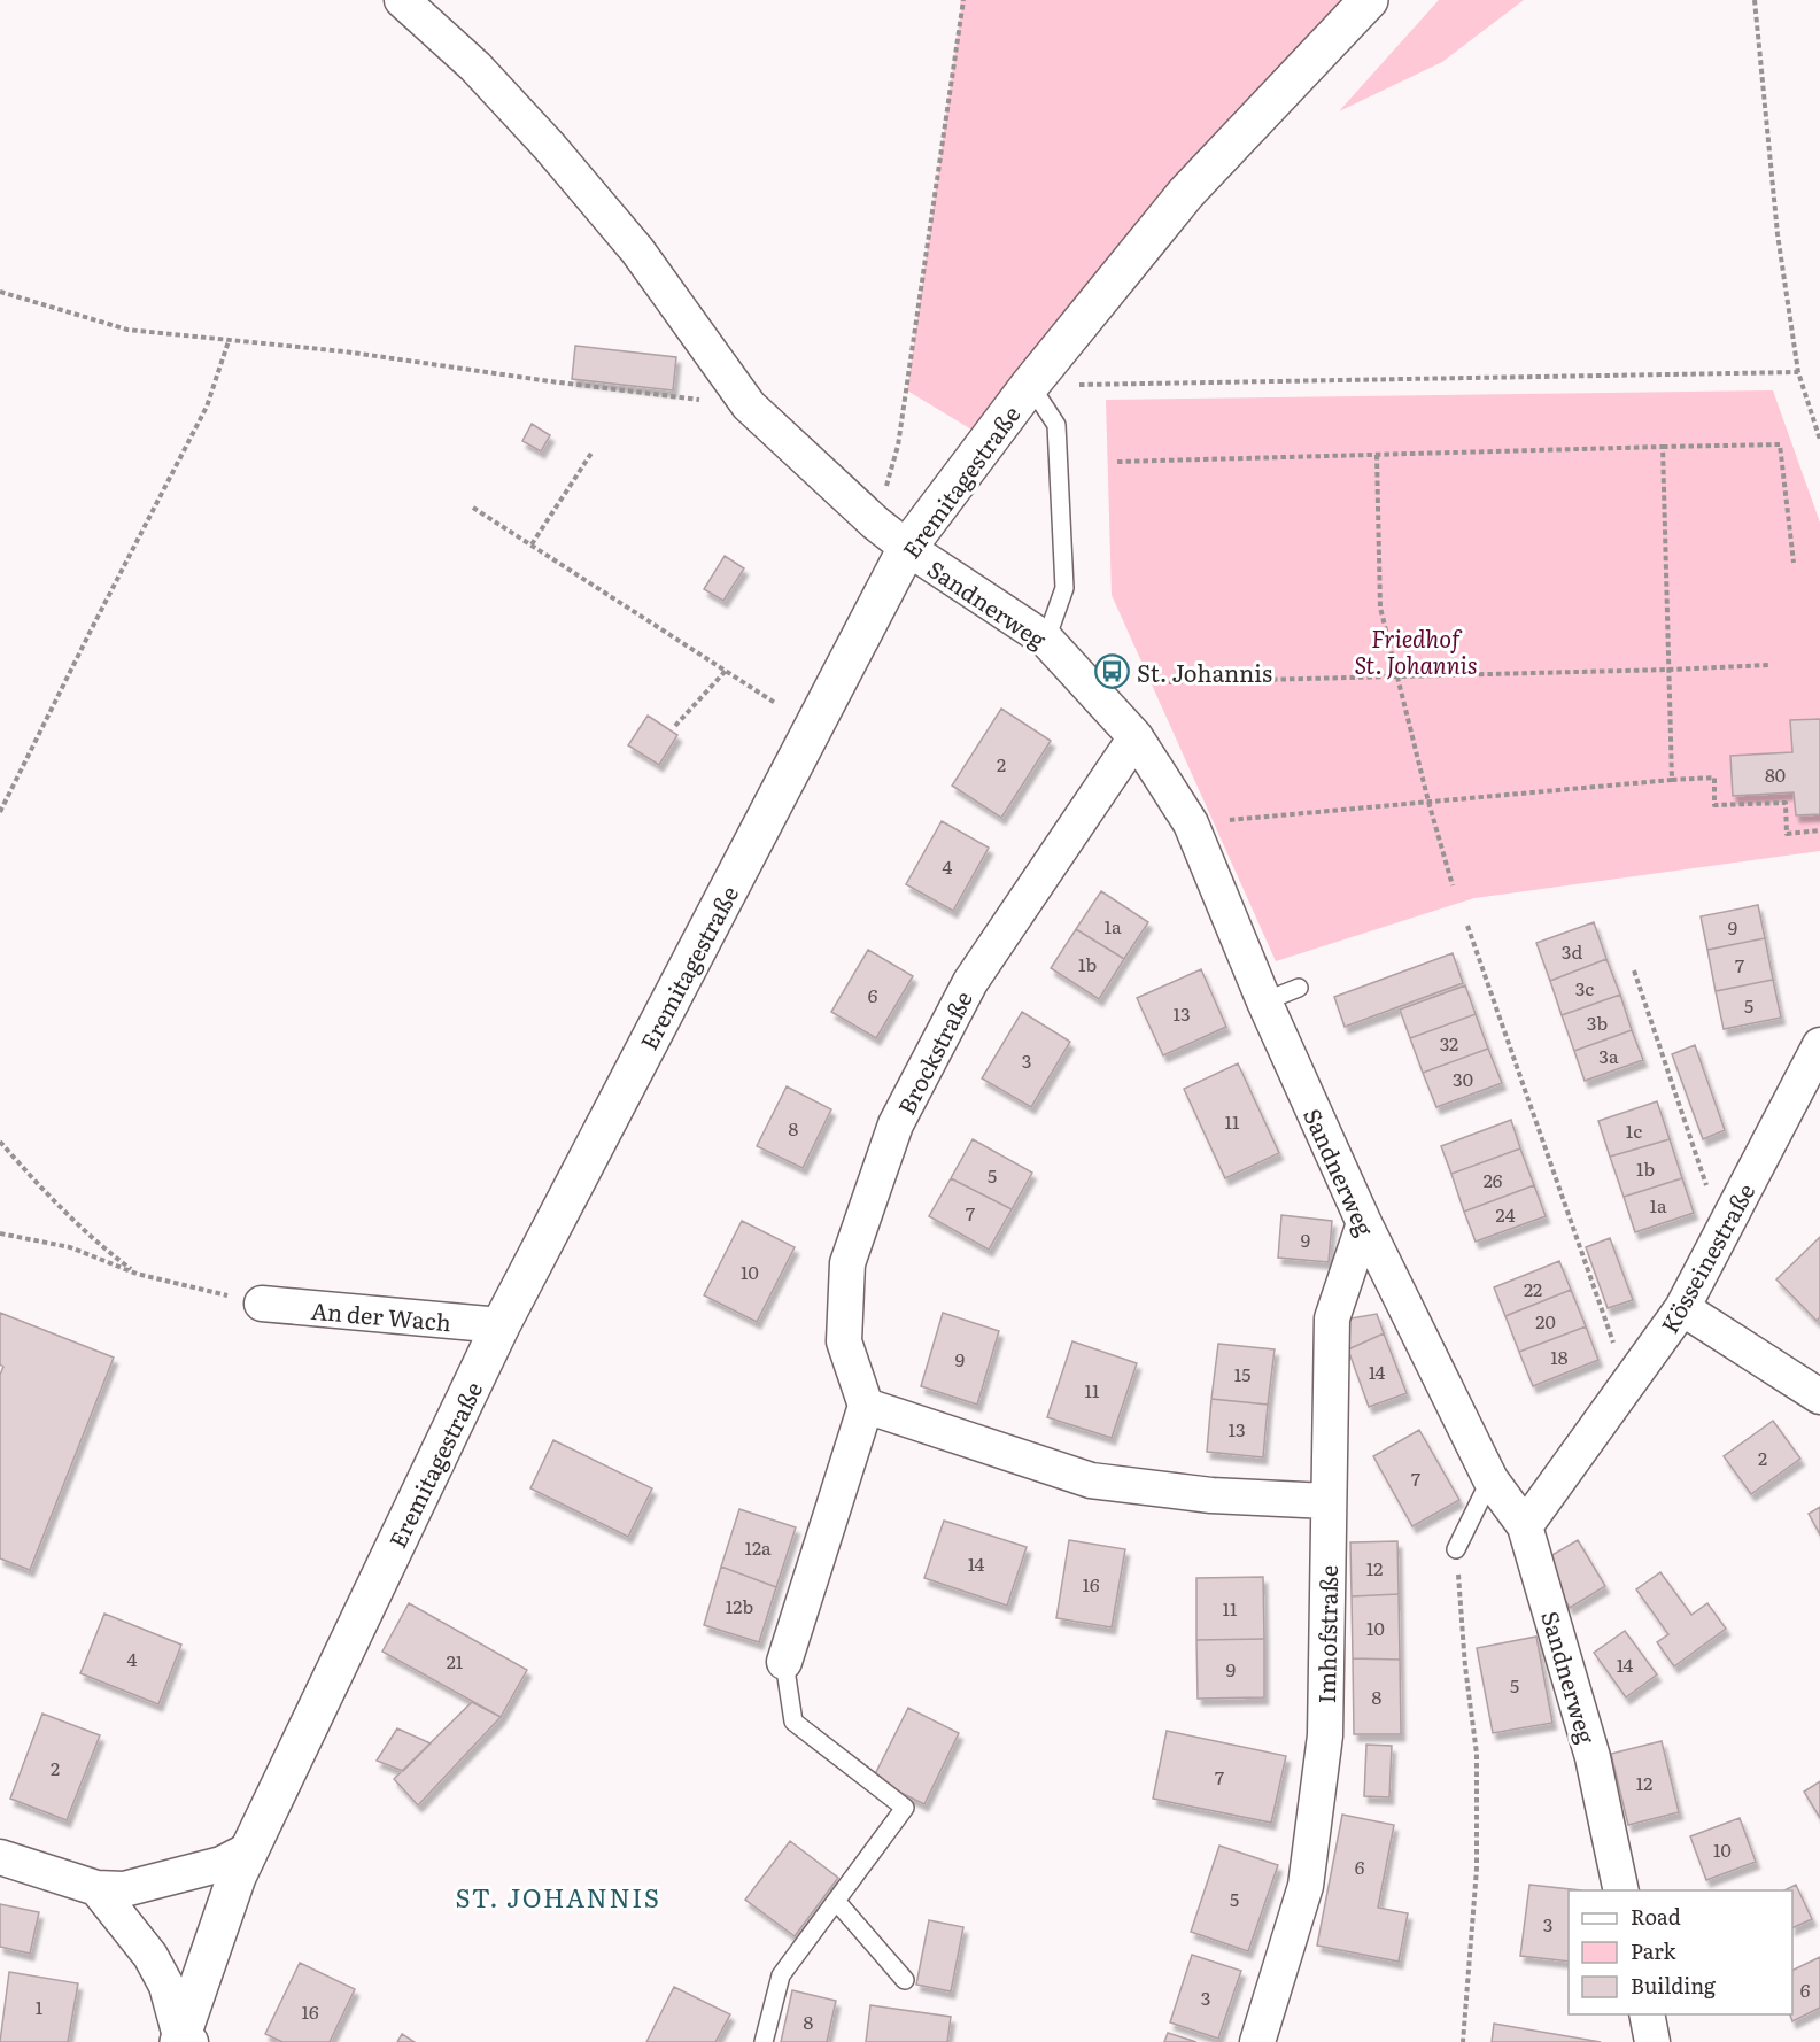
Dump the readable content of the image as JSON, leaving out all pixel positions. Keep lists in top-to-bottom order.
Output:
{
  "streets": {
    "street": [
      "Eremitagestraße",
      "Sandnerweg",
      "Brockstraße",
      "Kösseinestraße",
      "An der Wach",
      "Imhofstraße"
    ]
  },
  "crossings": [
    ["Eremitagestraße", "Sandnerweg"],
    ["Eremitagestraße", "An der Wach"],
    ["Sandnerweg", "Brockstraße"],
    ["Sandnerweg", "Kösseinestraße"],
    ["Sandnerweg", "Imhofstraße"]
  ],
  "districts": ["ST. JOHANNIS"],
  "parks": ["Friedhof St. Johannis"],
  "places": {
    "bus stop": ["St. Johannis"]
  },
  "house_numbers": [
    "2",
    "80",
    "4",
    "1a",
    "9",
    "3d",
    "1b",
    "7",
    "3c",
    "6",
    "5",
    "13",
    "3b",
    "32",
    "3a",
    "3",
    "30",
    "11",
    "8",
    "1c",
    "1b",
    "5",
    "26",
    "1a",
    "7",
    "24",
    "9",
    "10",
    "22",
    "20",
    "18",
    "9",
    "14",
    "15",
    "11",
    "13",
    "2",
    "7",
    "12a",
    "14",
    "12",
    "16",
    "12b",
    "11",
    "10",
    "4",
    "21",
    "14",
    "9",
    "5",
    "8",
    "2",
    "7",
    "12",
    "10",
    "6",
    "5",
    "3",
    "6",
    "3",
    "1",
    "16",
    "8"
  ],
  "legend": ["Road", "Park", "Building"]
}
